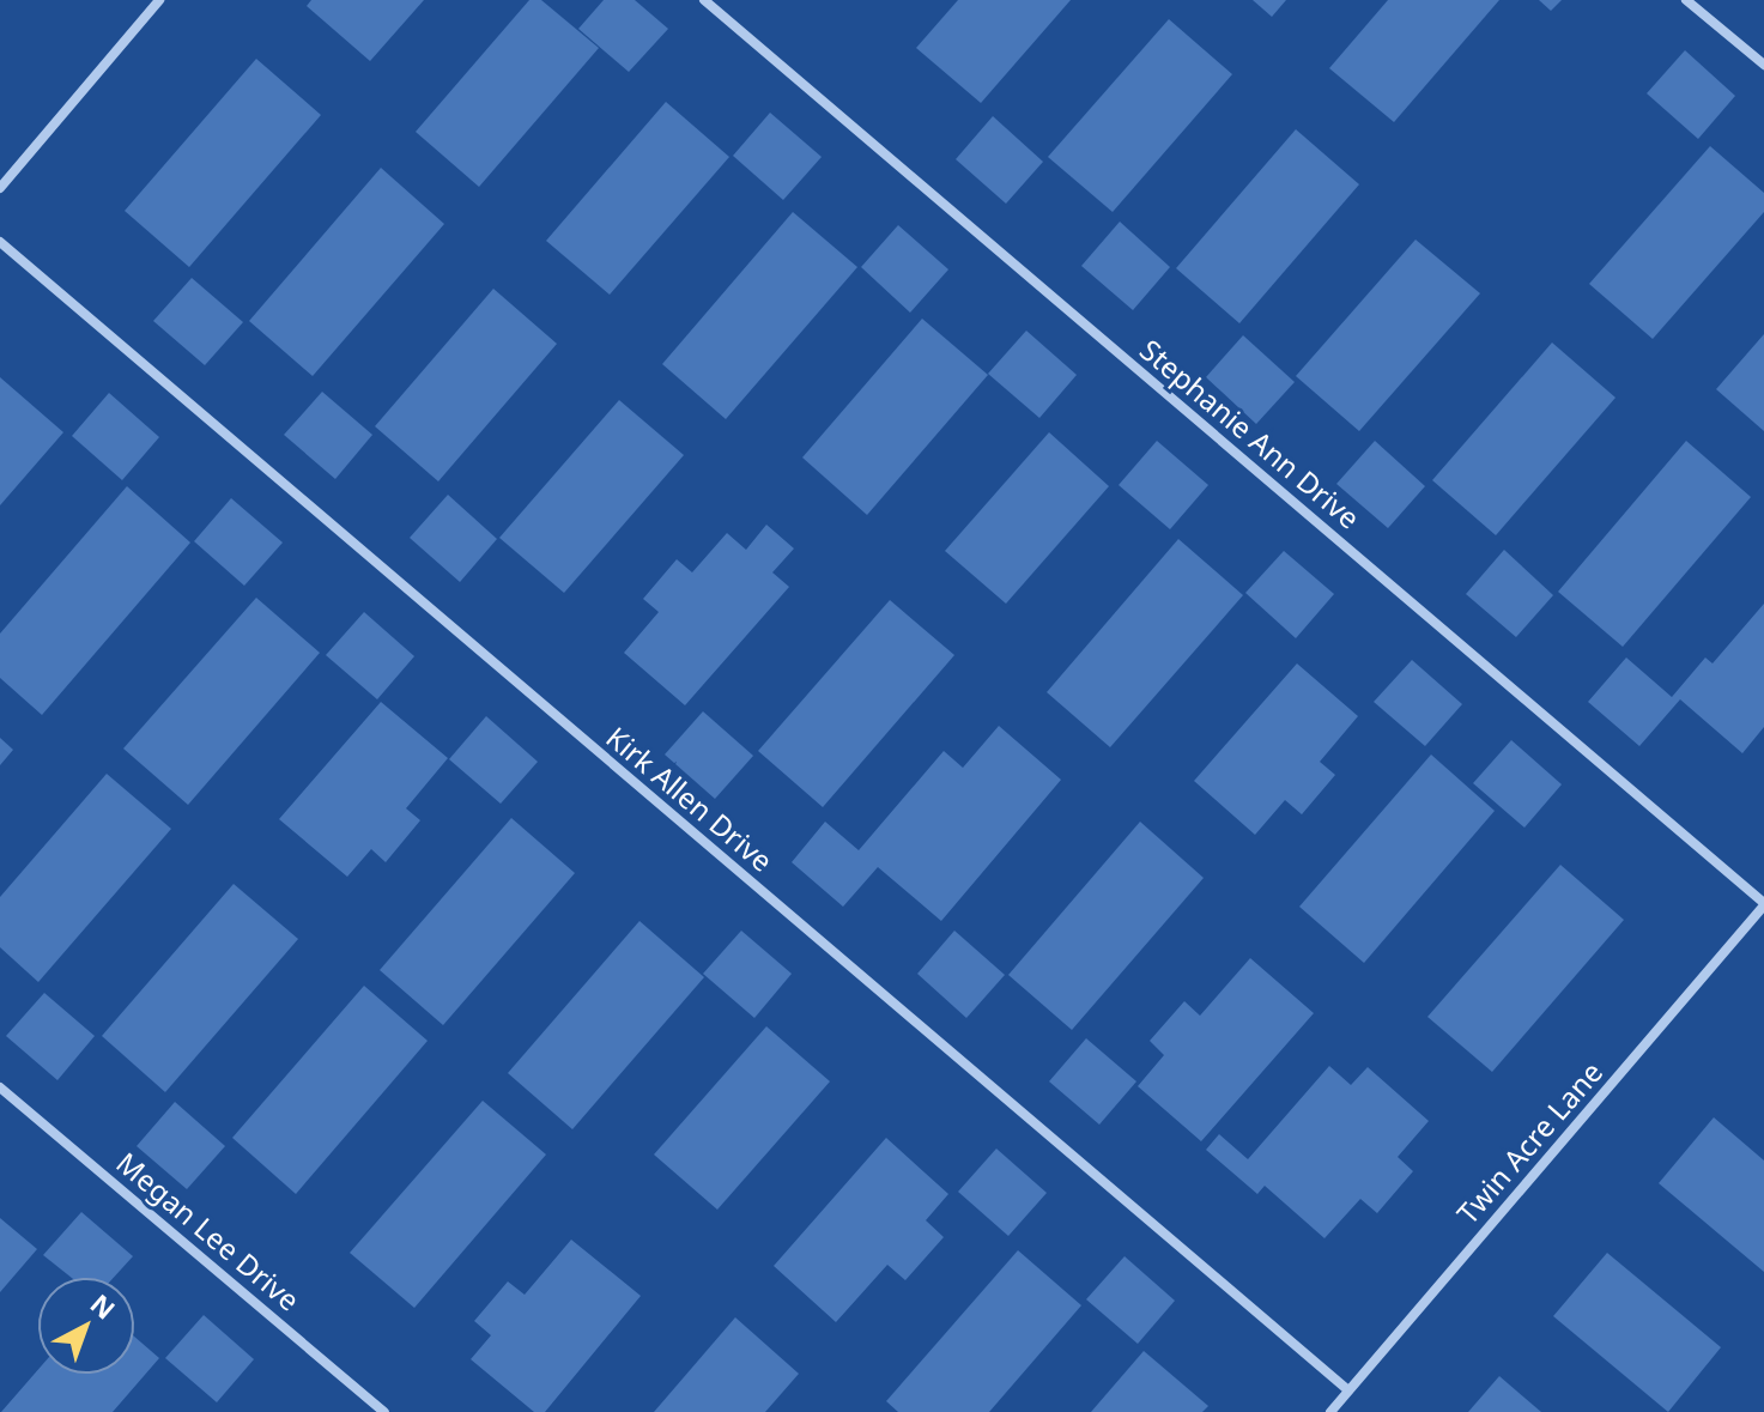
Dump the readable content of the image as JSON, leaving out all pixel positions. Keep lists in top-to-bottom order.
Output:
{
  "streets": {
    "street": [
      "Stephanie Ann Drive",
      "Kirk Allen Drive",
      "Twin Acre Lane",
      "Megan Lee Drive"
    ]
  },
  "crossings": [
    ["Stephanie Ann Drive", "Twin Acre Lane"],
    ["Kirk Allen Drive", "Twin Acre Lane"]
  ],
  "north": "top right"
}
